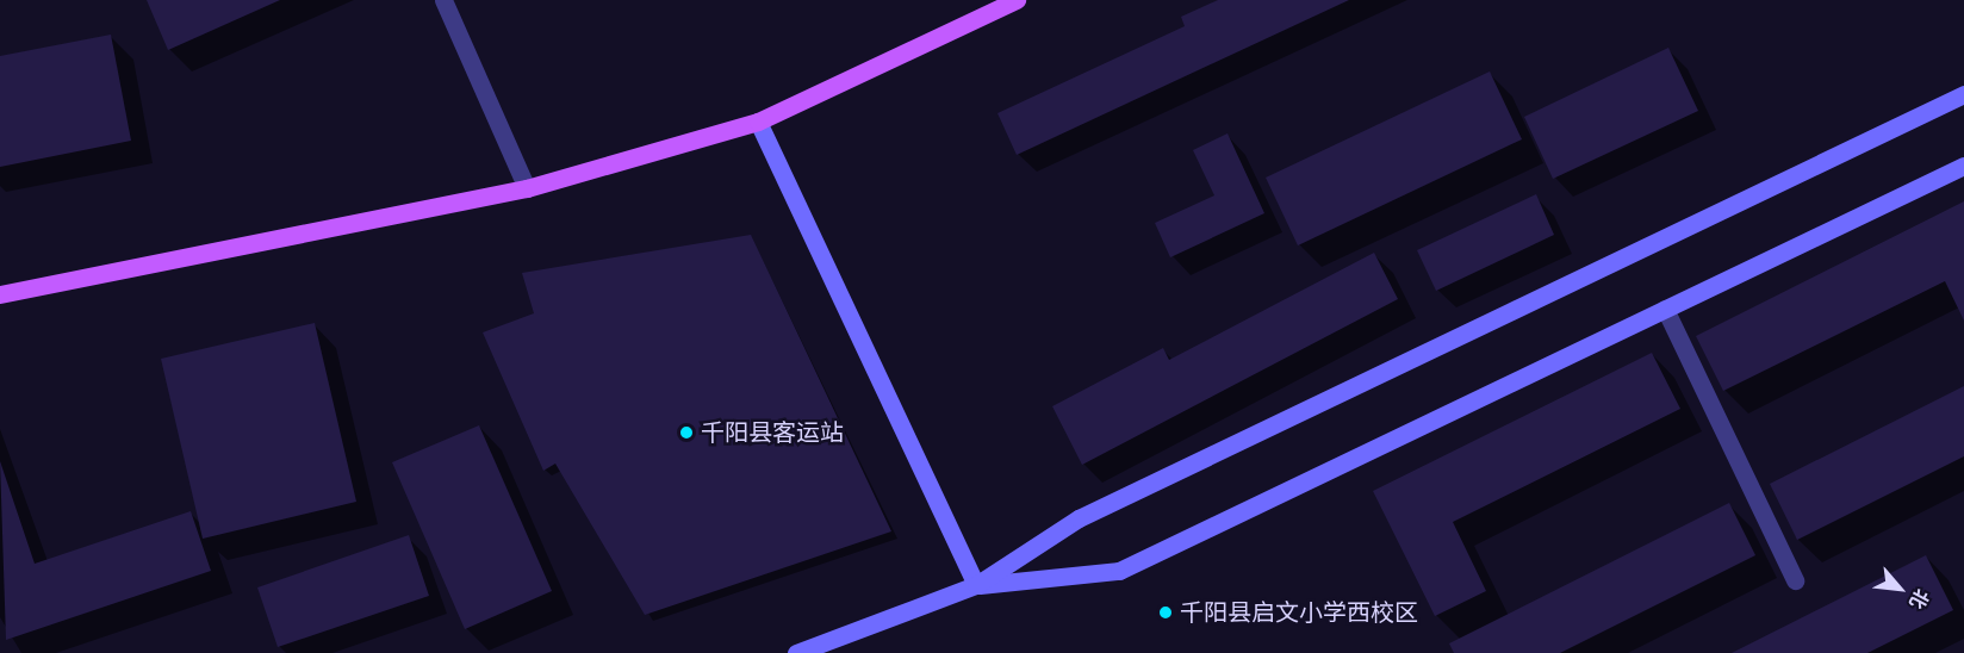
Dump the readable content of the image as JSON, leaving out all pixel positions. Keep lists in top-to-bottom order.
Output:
{
  "places": ["千阳县客运站", "千阳县启文小学西校区"],
  "north": "bottom right"
}
